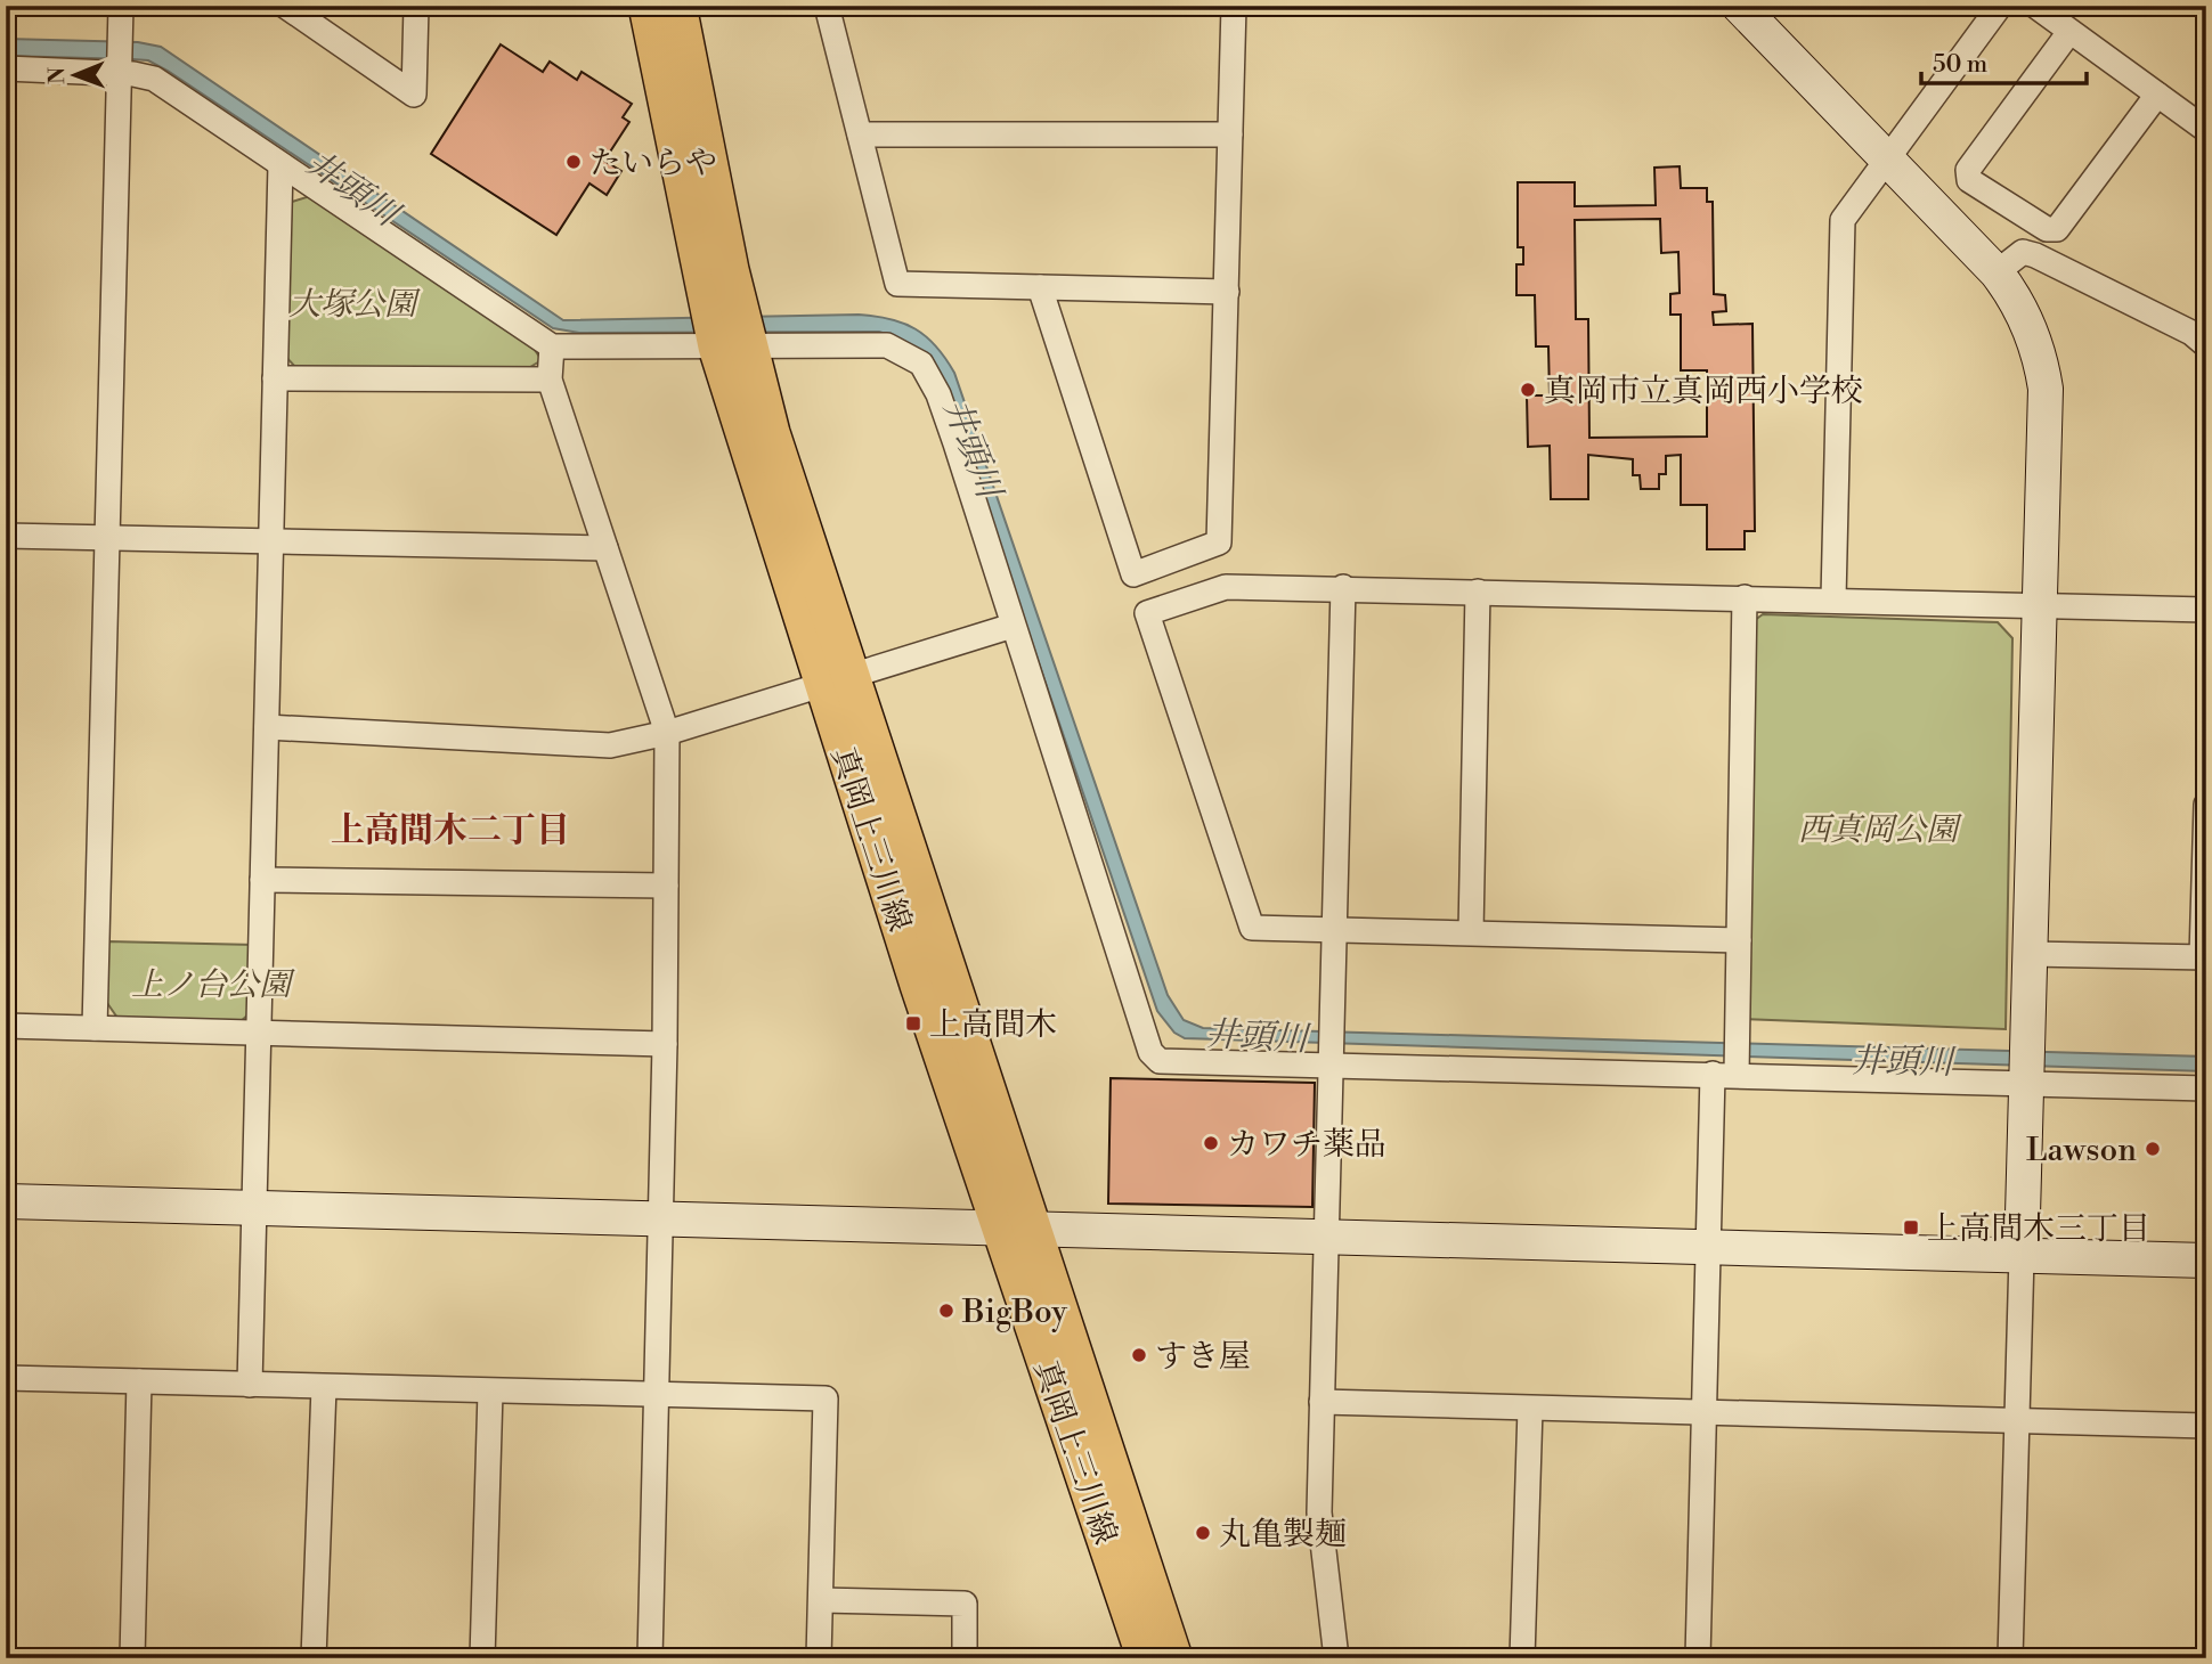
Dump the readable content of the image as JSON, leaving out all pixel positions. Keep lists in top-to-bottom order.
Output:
{
  "streets": {
    "main road": ["真岡上三川線"]
  },
  "districts": ["上高間木二丁目"],
  "water": ["井頭川"],
  "parks": ["大塚公園", "西真岡公園", "上ノ台公園"],
  "places": {
    "other": [
      "たいらや",
      "真岡市立真岡西小学校",
      "カワチ薬品",
      "Lawson",
      "BigBoy",
      "すき屋",
      "丸亀製麺"
    ],
    "transit": ["上高間木", "上高間木三丁目"]
  },
  "scale_bar": "50 m",
  "north": "left"
}
